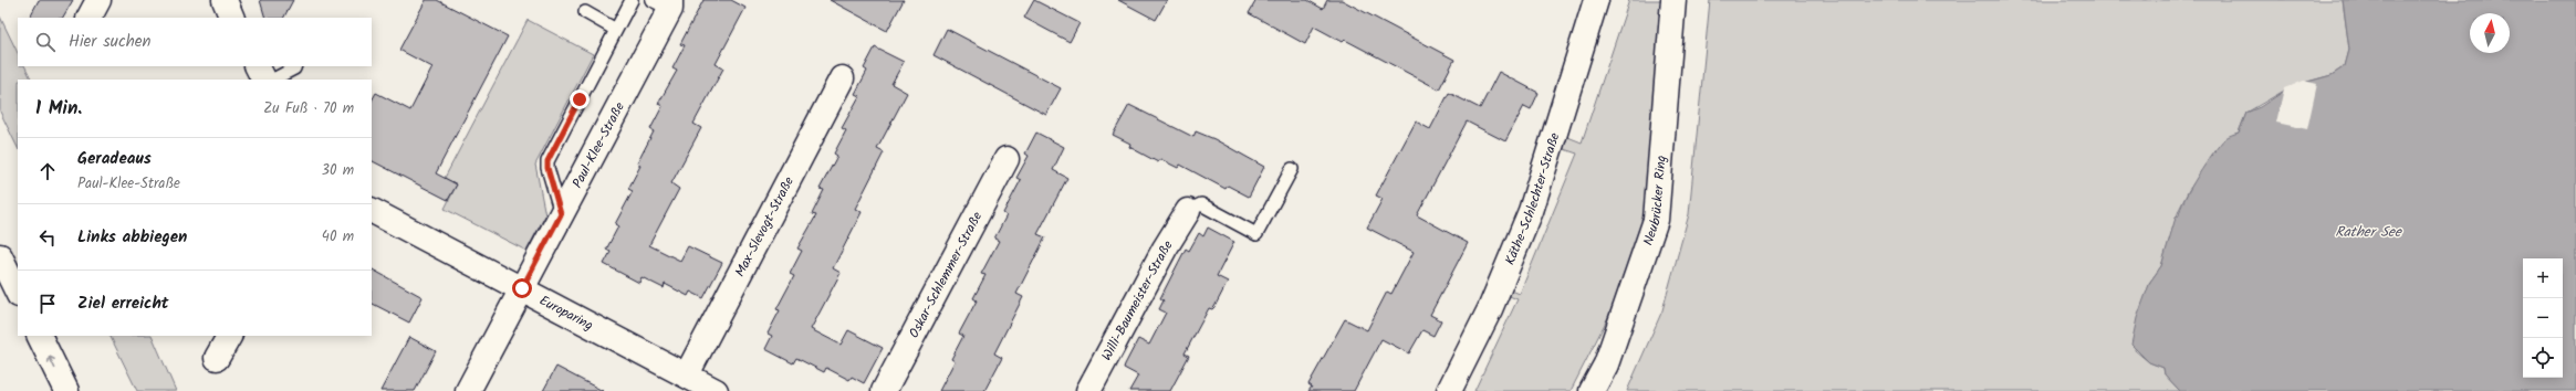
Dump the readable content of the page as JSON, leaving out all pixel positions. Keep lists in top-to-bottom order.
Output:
{
  "streets": {
    "main road": [
      "Paul-Klee-Straße",
      "Käthe-Schlechter-Straße",
      "Neubrücker Ring",
      "Max-Slevogt-Straße",
      "Oskar-Schlemmer-Straße",
      "Willi-Baumeister-Straße",
      "Europaring"
    ]
  },
  "crossings": [
    ["Paul-Klee-Straße", "Europaring"],
    ["Max-Slevogt-Straße", "Europaring"]
  ],
  "water": ["Rather See"],
  "north": "top",
  "page": {
    "search": "Hier suchen",
    "heading": ["1 Min.", "Zu Fuß · 70 m"],
    "list": [
      ["Geradeaus", "Paul-Klee-Straße", "30 m"],
      ["Links abbiegen", "40 m"],
      "Ziel erreicht"
    ],
    "map_buttons": ["+", "−"]
  }
}
